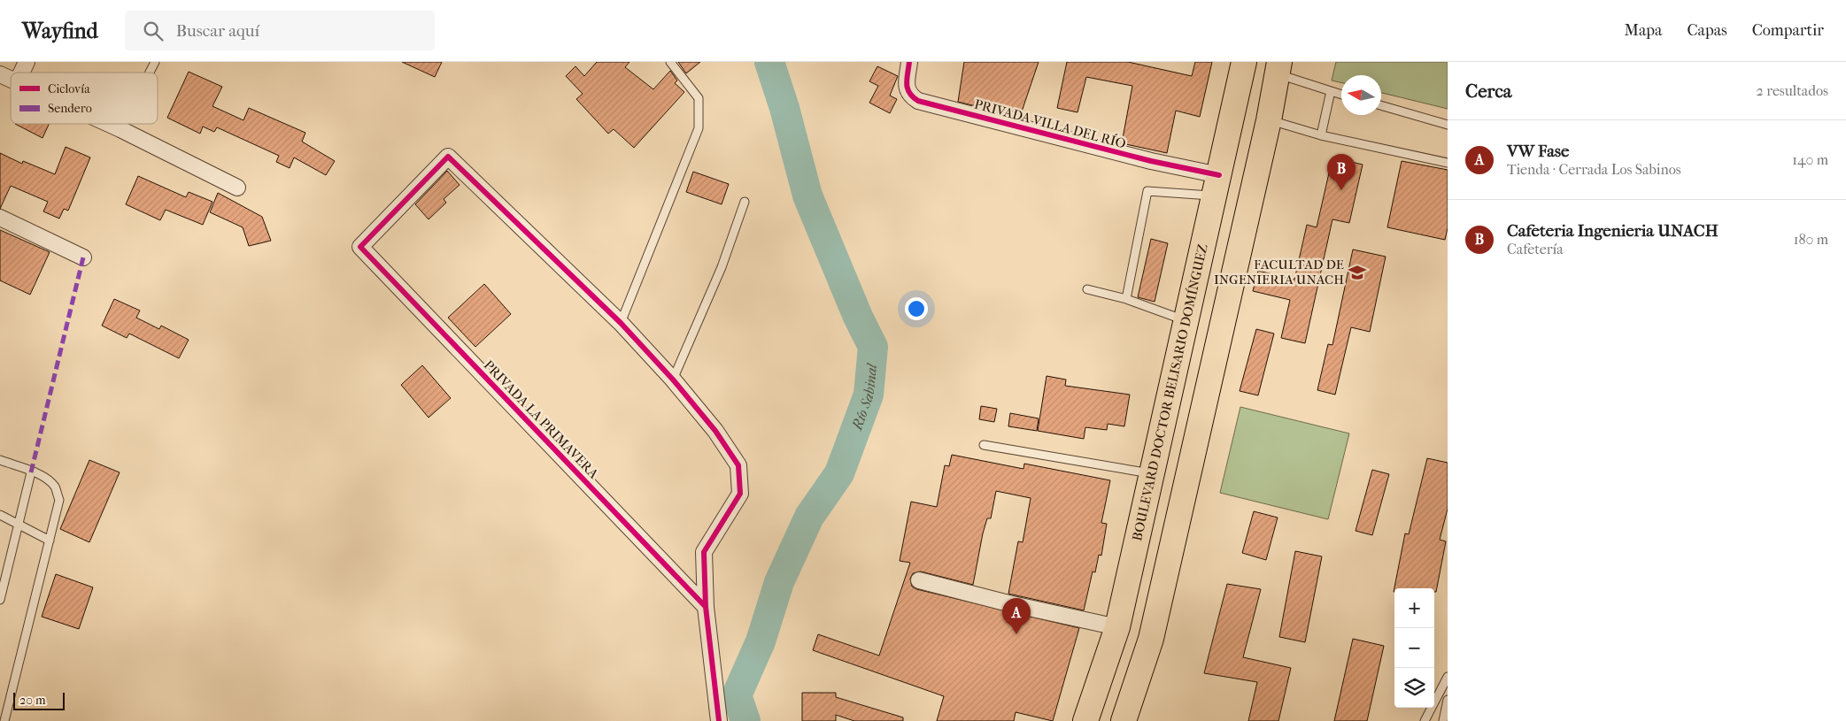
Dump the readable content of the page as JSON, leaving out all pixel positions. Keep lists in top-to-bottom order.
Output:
{
  "streets": {
    "main road": ["BOULEVARD DOCTOR BELISARIO DOMÍNGUEZ"],
    "street": ["PRIVADA VILLA DEL RÍO", "PRIVADA LA PRIMAVERA"]
  },
  "crossings": [
    ["PRIVADA VILLA DEL RÍO", "BOULEVARD DOCTOR BELISARIO DOMÍNGUEZ"]
  ],
  "water": ["Río Sabinal"],
  "places": {
    "school or university": ["FACULTAD DE INGENIERIA UNACH"]
  },
  "legend": ["Ciclovía", "Sendero"],
  "scale_bar": "20 m",
  "north": "left",
  "page": {
    "header": "Wayfind",
    "search": "Buscar aquí",
    "nav": ["Mapa", "Capas", "Compartir"],
    "heading": ["Cerca", "2 resultados"],
    "list": [
      {
        "mark": "A",
        "name": "VW Fase",
        "note": "Tienda · Cerrada Los Sabinos",
        "value": "140 m"
      },
      {
        "mark": "B",
        "name": "Cafeteria Ingenieria UNACH",
        "note": "Cafetería",
        "value": "180 m"
      }
    ],
    "pins": ["B", "A"],
    "map_buttons": ["+", "−"],
    "scale": "20 m"
  }
}
